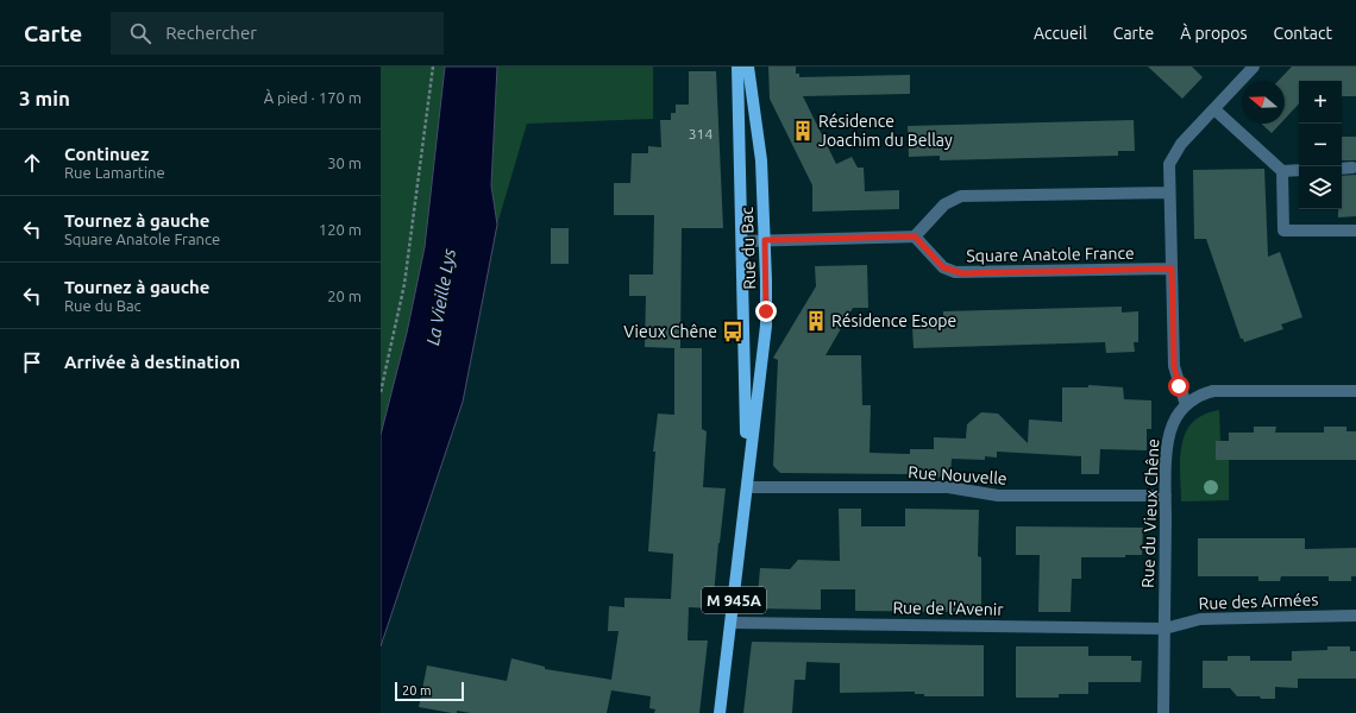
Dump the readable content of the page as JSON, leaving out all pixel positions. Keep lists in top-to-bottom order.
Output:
{
  "streets": {
    "main road": ["Rue du Bac", "M 945A"],
    "street": [
      "Square Anatole France",
      "Rue Nouvelle",
      "Rue du Vieux Chêne",
      "Rue des Armées",
      "Rue de l'Avenir"
    ]
  },
  "crossings": [
    ["Rue du Bac", "Rue Nouvelle"],
    ["Rue du Bac", "Rue de l'Avenir"],
    ["Rue Nouvelle", "Rue du Vieux Chêne"],
    ["Rue du Vieux Chêne", "Rue des Armées"],
    ["Rue du Vieux Chêne", "Rue de l'Avenir"],
    ["Rue des Armées", "Rue de l'Avenir"]
  ],
  "water": ["La Vieille Lys"],
  "places": {
    "building": ["Résidence Joachim du Bellay", "Résidence Esope"],
    "bus stop": ["Vieux Chêne"]
  },
  "house_numbers": ["314"],
  "scale_bar": "20 m",
  "north": "left",
  "page": {
    "header": "Carte",
    "search": "Rechercher",
    "nav": [
      "Accueil",
      "Carte",
      "À propos",
      "Contact"
    ],
    "heading": ["3 min", "À pied · 170 m"],
    "map_buttons": ["+", "−"],
    "list": [
      ["Continuez", "Rue Lamartine", "30 m"],
      ["Tournez à gauche", "Square Anatole France", "120 m"],
      ["Tournez à gauche", "Rue du Bac", "20 m"],
      "Arrivée à destination"
    ],
    "scale": "20 m"
  }
}
